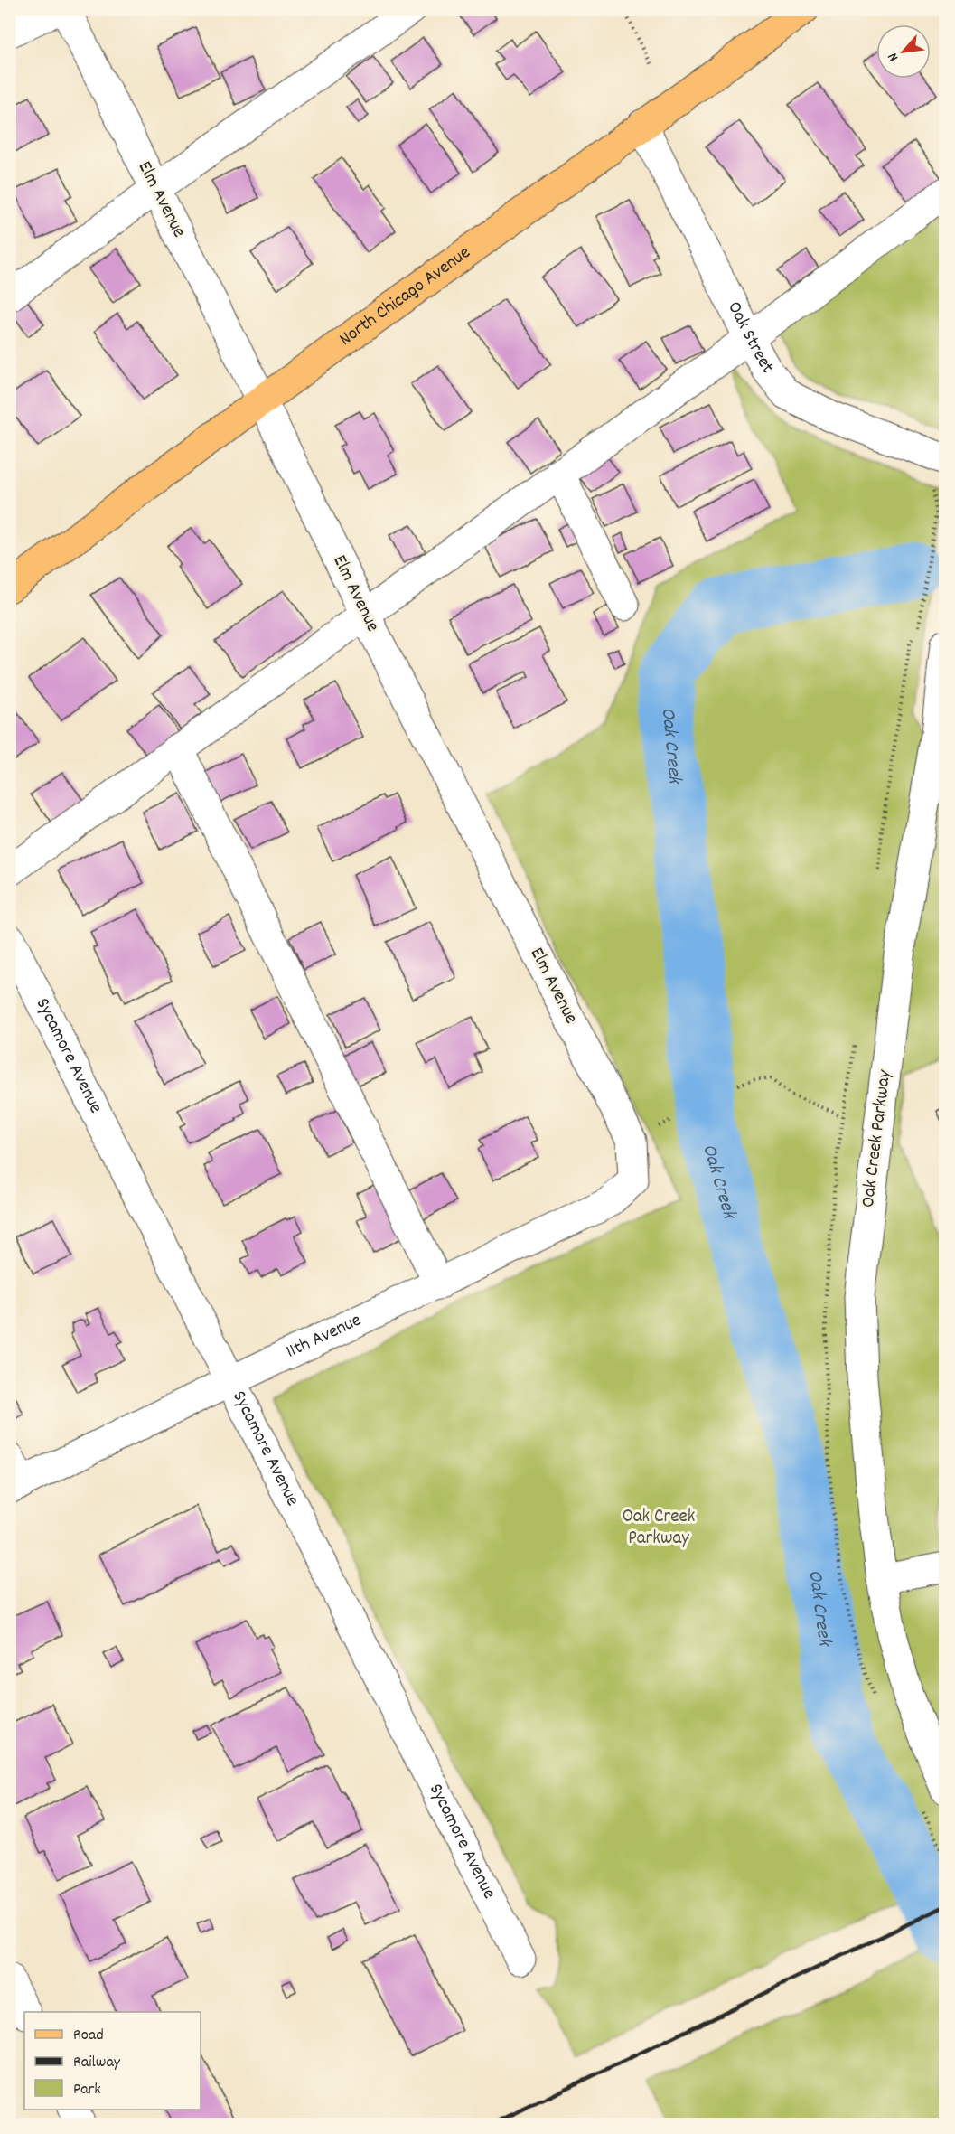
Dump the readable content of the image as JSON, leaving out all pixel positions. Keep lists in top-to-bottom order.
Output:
{
  "streets": {
    "main road": ["North Chicago Avenue"],
    "street": [
      "Elm Avenue",
      "Oak Street",
      "Sycamore Avenue",
      "Oak Creek Parkway",
      "11th Avenue"
    ]
  },
  "crossings": [
    ["Elm Avenue", "North Chicago Avenue"],
    ["Elm Avenue", "11th Avenue"],
    ["North Chicago Avenue", "Oak Street"],
    ["Sycamore Avenue", "11th Avenue"]
  ],
  "water": ["Oak Creek"],
  "parks": ["Oak Creek Parkway"],
  "legend": ["Road", "Railway", "Park"],
  "north": "bottom left"
}
